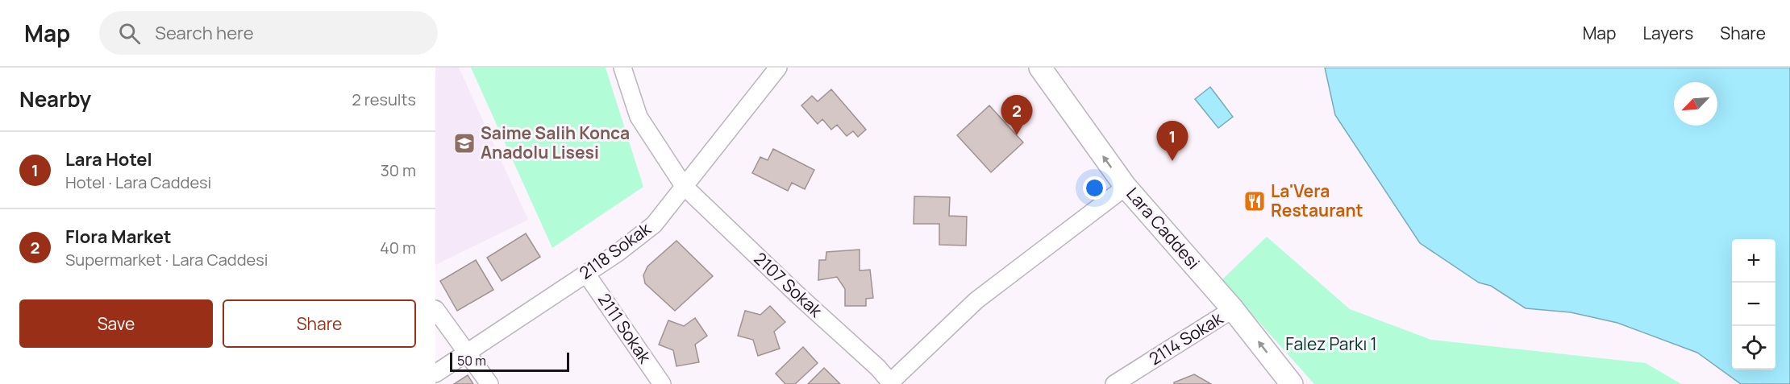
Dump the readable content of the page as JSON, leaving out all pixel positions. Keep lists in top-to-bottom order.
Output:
{
  "streets": {
    "street": [
      "Lara Caddesi",
      "2118 Sokak",
      "2107 Sokak",
      "2111 Sokak",
      "2114 Sokak"
    ]
  },
  "crossings": [
    ["Lara Caddesi", "2114 Sokak"],
    ["2118 Sokak", "2107 Sokak"],
    ["2118 Sokak", "2111 Sokak"]
  ],
  "one_way": ["Lara Caddesi"],
  "parks": ["Falez Parkı 1"],
  "places": {
    "school or university": ["Saime Salih Konca Anadolu Lisesi"],
    "restaurant": ["La'Vera Restaurant"]
  },
  "scale_bar": "50 m",
  "north": "bottom left",
  "page": {
    "header": "Map",
    "search": "Search here",
    "nav": ["Map", "Layers", "Share"],
    "heading": ["Nearby", "2 results"],
    "pins": ["2", "1"],
    "list": [
      {
        "mark": "1",
        "name": "Lara Hotel",
        "note": "Hotel · Lara Caddesi",
        "value": "30 m"
      },
      {
        "mark": "2",
        "name": "Flora Market",
        "note": "Supermarket · Lara Caddesi",
        "value": "40 m"
      }
    ],
    "map_buttons": ["+", "−"],
    "buttons": ["Save", "Share"],
    "scale": "50 m"
  }
}
